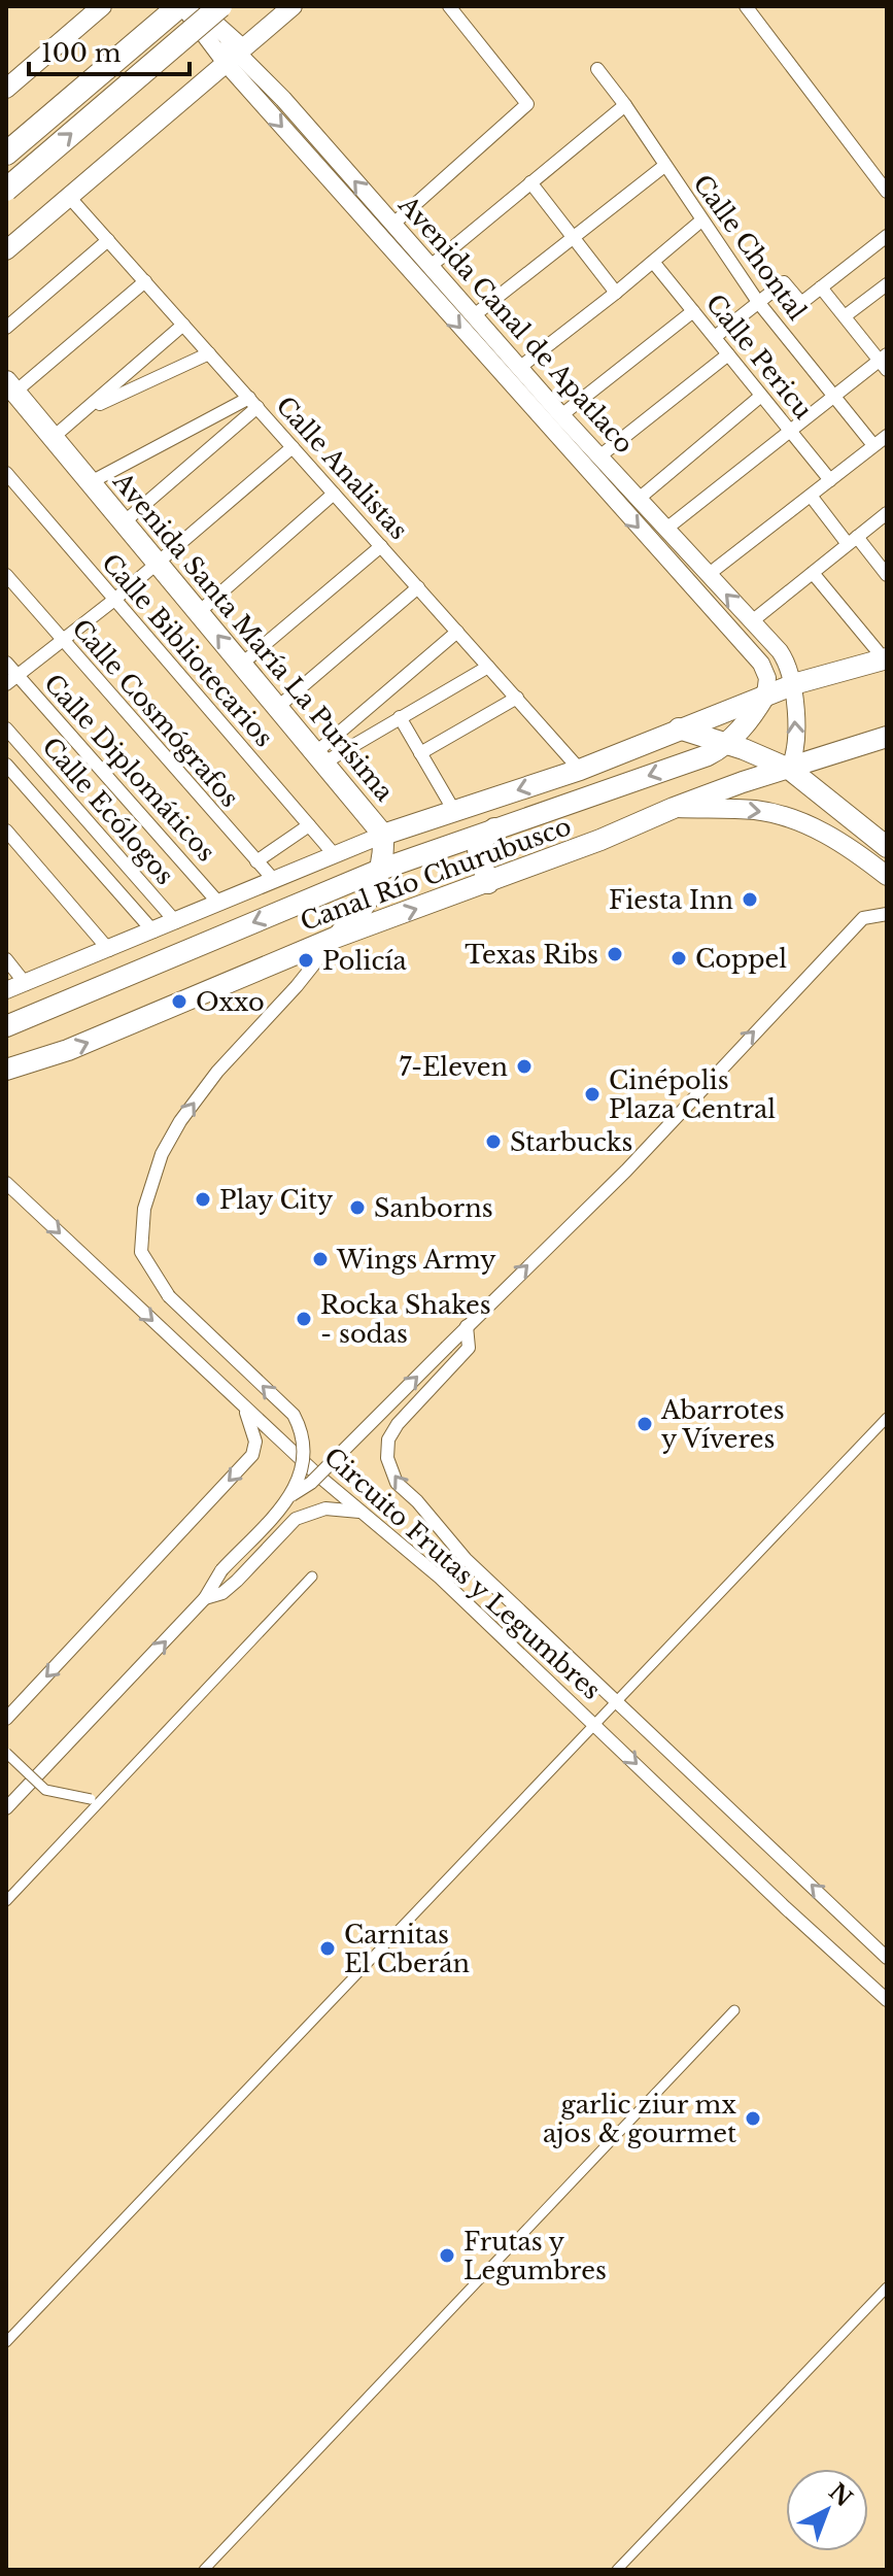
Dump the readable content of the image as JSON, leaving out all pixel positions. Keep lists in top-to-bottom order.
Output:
{
  "streets": {
    "main road": ["Avenida Santa María La Purísima", "Canal Río Churubusco"],
    "street": [
      "Calle Chontal",
      "Avenida Canal de Apatlaco",
      "Calle Pericu",
      "Calle Analistas",
      "Calle Bibliotecarios",
      "Calle Cosmógrafos",
      "Calle Diplomáticos",
      "Calle Ecólogos",
      "Circuito Frutas y Legumbres"
    ]
  },
  "crossings": [
    ["Avenida Canal de Apatlaco", "Canal Río Churubusco"],
    ["Calle Analistas", "Canal Río Churubusco"],
    ["Avenida Santa María La Purísima", "Canal Río Churubusco"],
    ["Calle Bibliotecarios", "Canal Río Churubusco"],
    ["Calle Cosmógrafos", "Canal Río Churubusco"],
    ["Calle Diplomáticos", "Canal Río Churubusco"],
    ["Calle Ecólogos", "Canal Río Churubusco"]
  ],
  "places": [
    "Fiesta Inn",
    "Texas Ribs",
    "Coppel",
    "Policía",
    "Oxxo",
    "7-Eleven",
    "Cinépolis Plaza Central",
    "Starbucks",
    "Play City",
    "Sanborns",
    "Wings Army",
    "Rocka Shakes - sodas",
    "Abarrotes y Víveres",
    "Carnitas El Cberán",
    "garlic ziur mx ajos & gourmet",
    "Frutas y Legumbres"
  ],
  "scale_bar": "100 m",
  "north": "top right"
}
